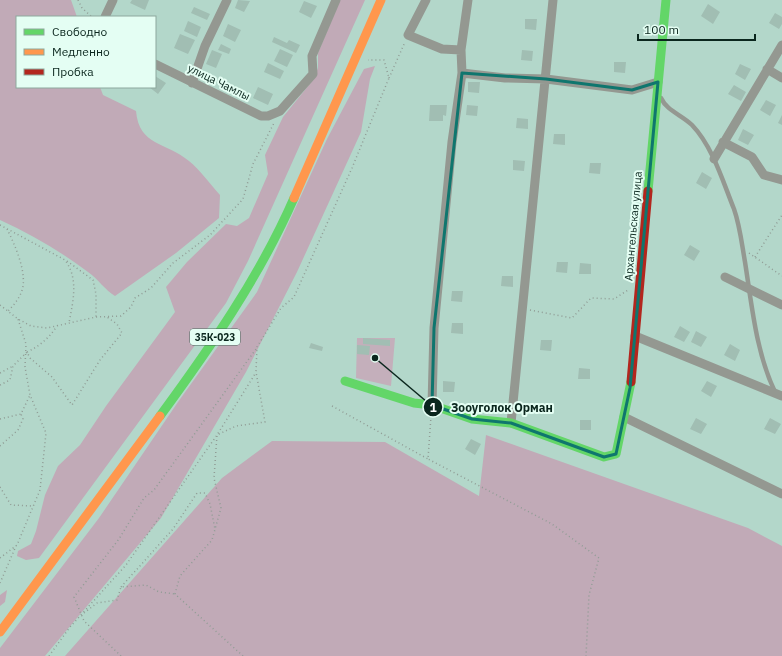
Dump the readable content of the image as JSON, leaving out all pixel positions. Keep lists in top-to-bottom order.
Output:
{
  "streets": {
    "main road": ["Архангельская улица", "35К-023"],
    "street": ["улица Чамлы"]
  },
  "places": ["Зооуголок Орман"],
  "legend": ["Свободно", "Медленно", "Пробка"],
  "scale_bar": "100 m"
}
